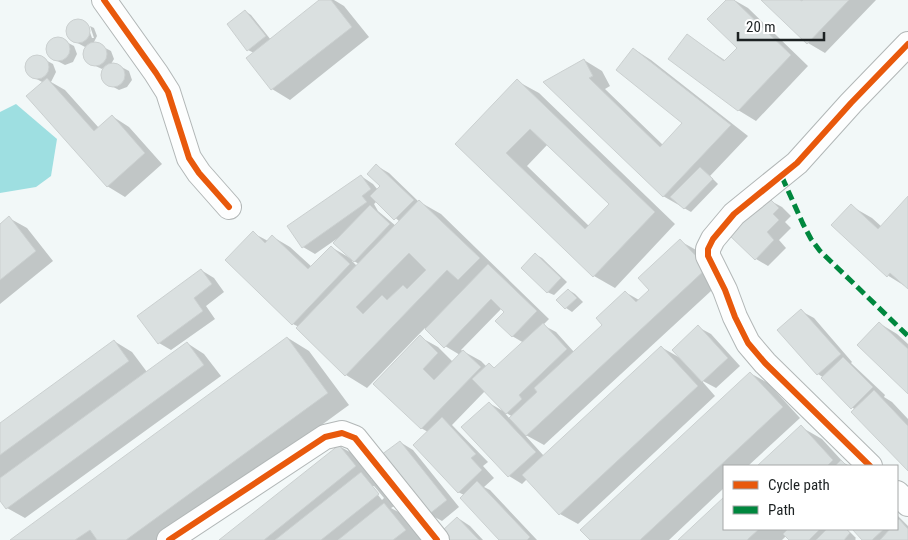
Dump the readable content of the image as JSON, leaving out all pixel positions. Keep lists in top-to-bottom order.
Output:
{
  "legend": ["Cycle path", "Path"],
  "scale_bar": "20 m"
}
